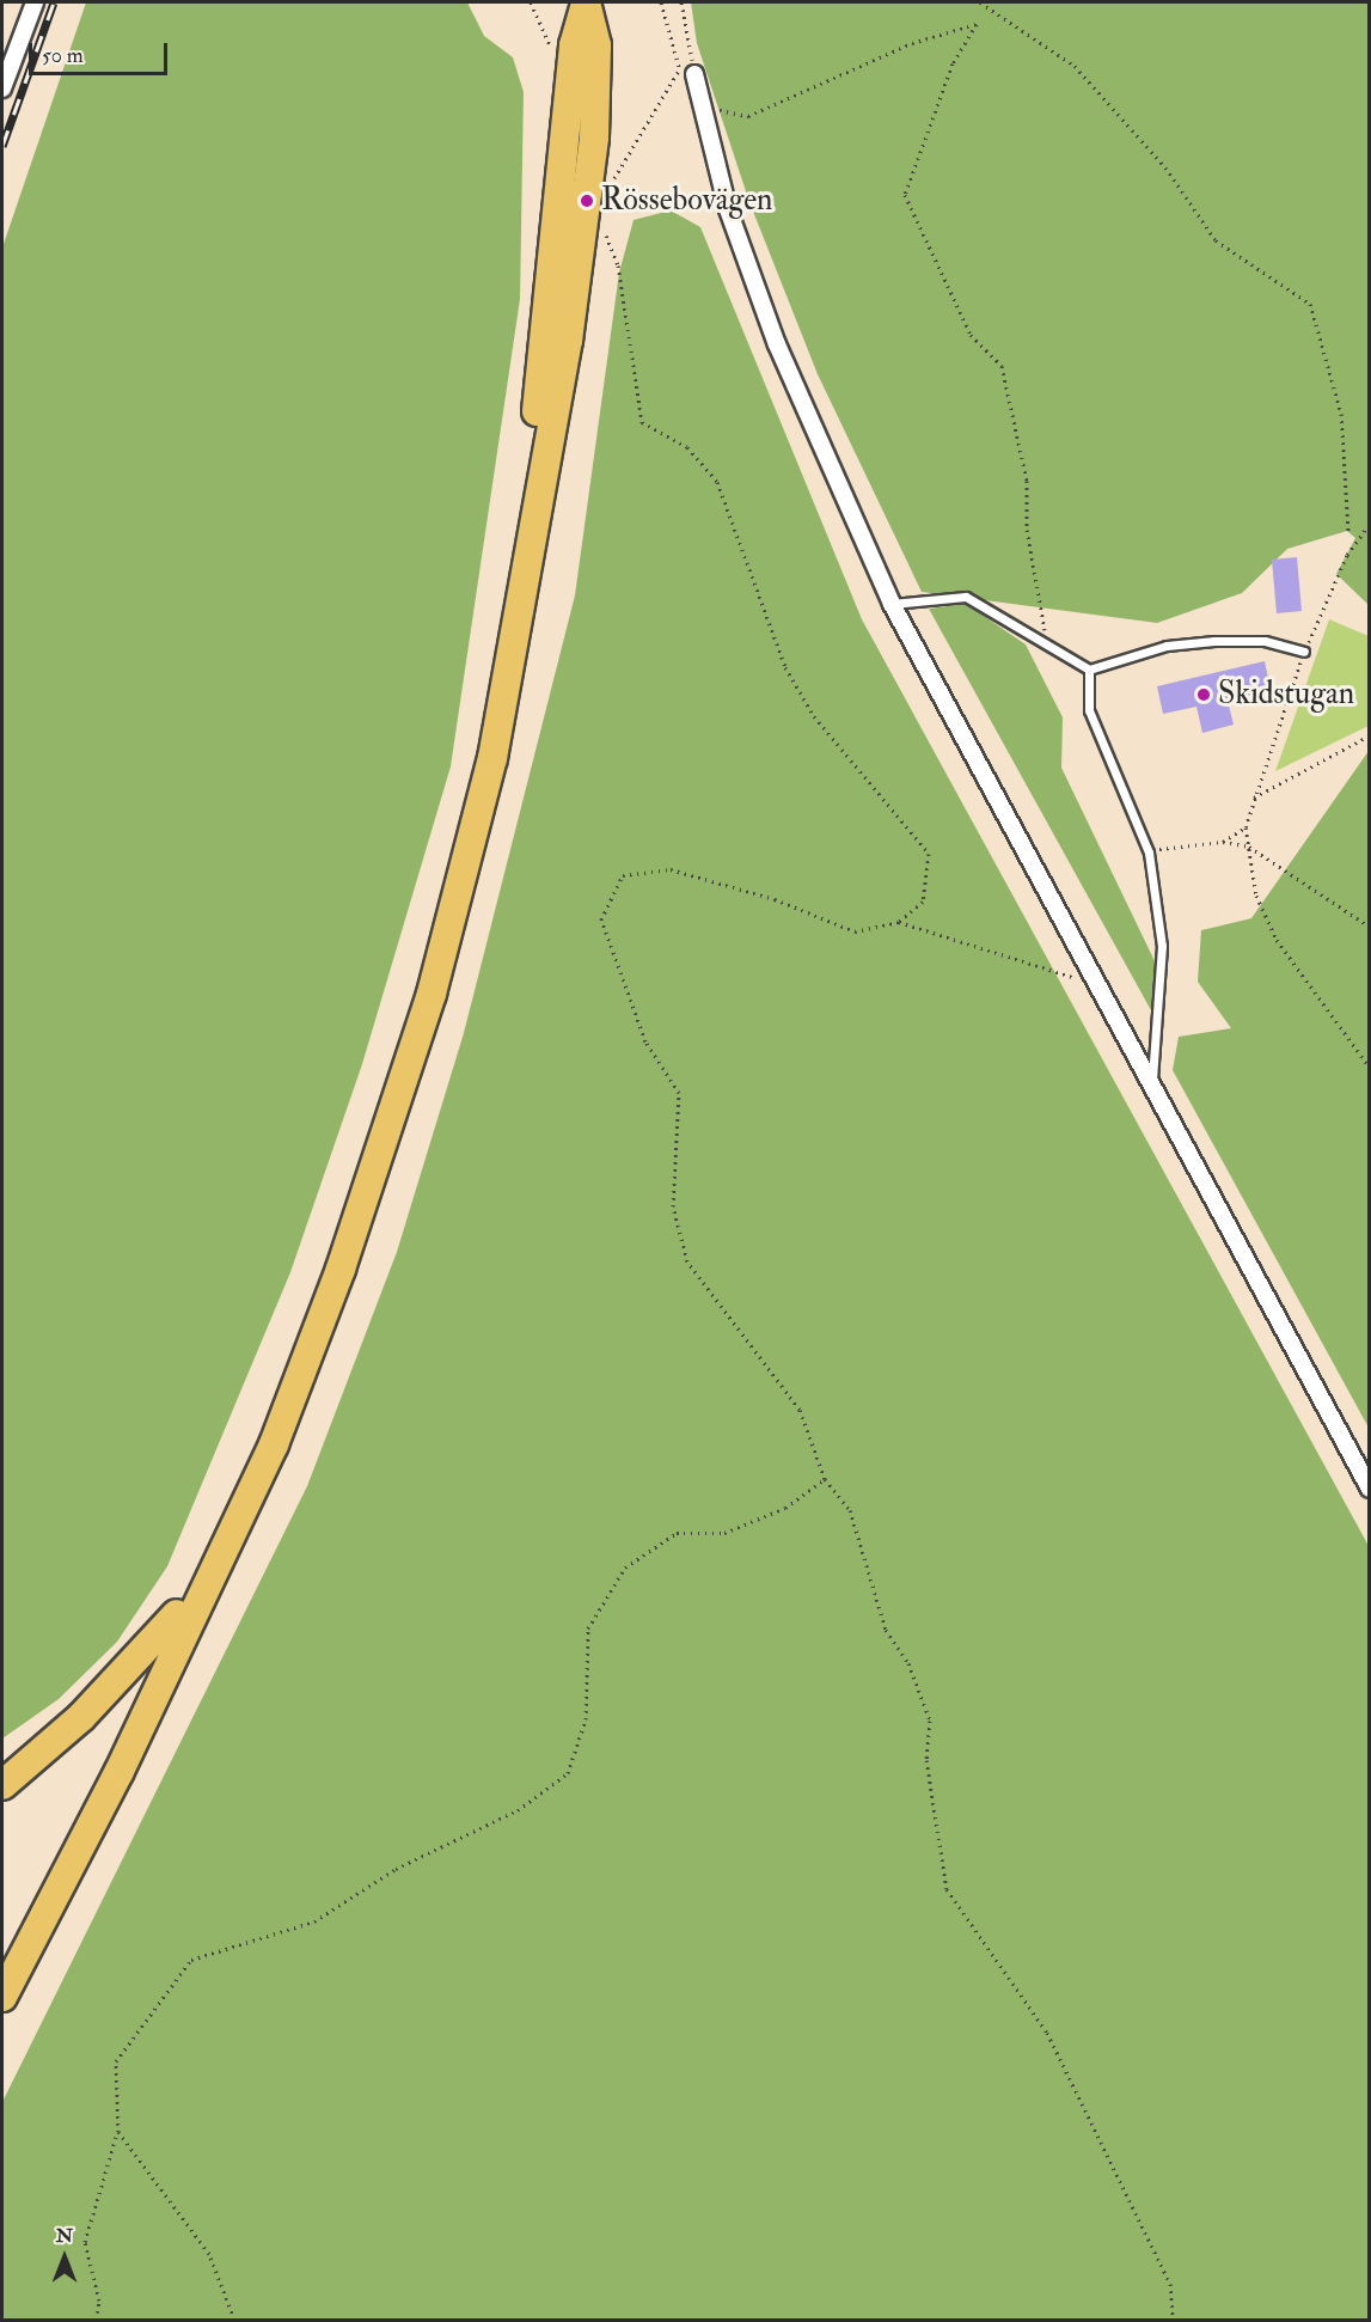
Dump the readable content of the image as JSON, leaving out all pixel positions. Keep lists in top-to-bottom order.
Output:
{
  "places": ["Rössebovägen", "Skidstugan"],
  "scale_bar": "50 m",
  "north": "top"
}
